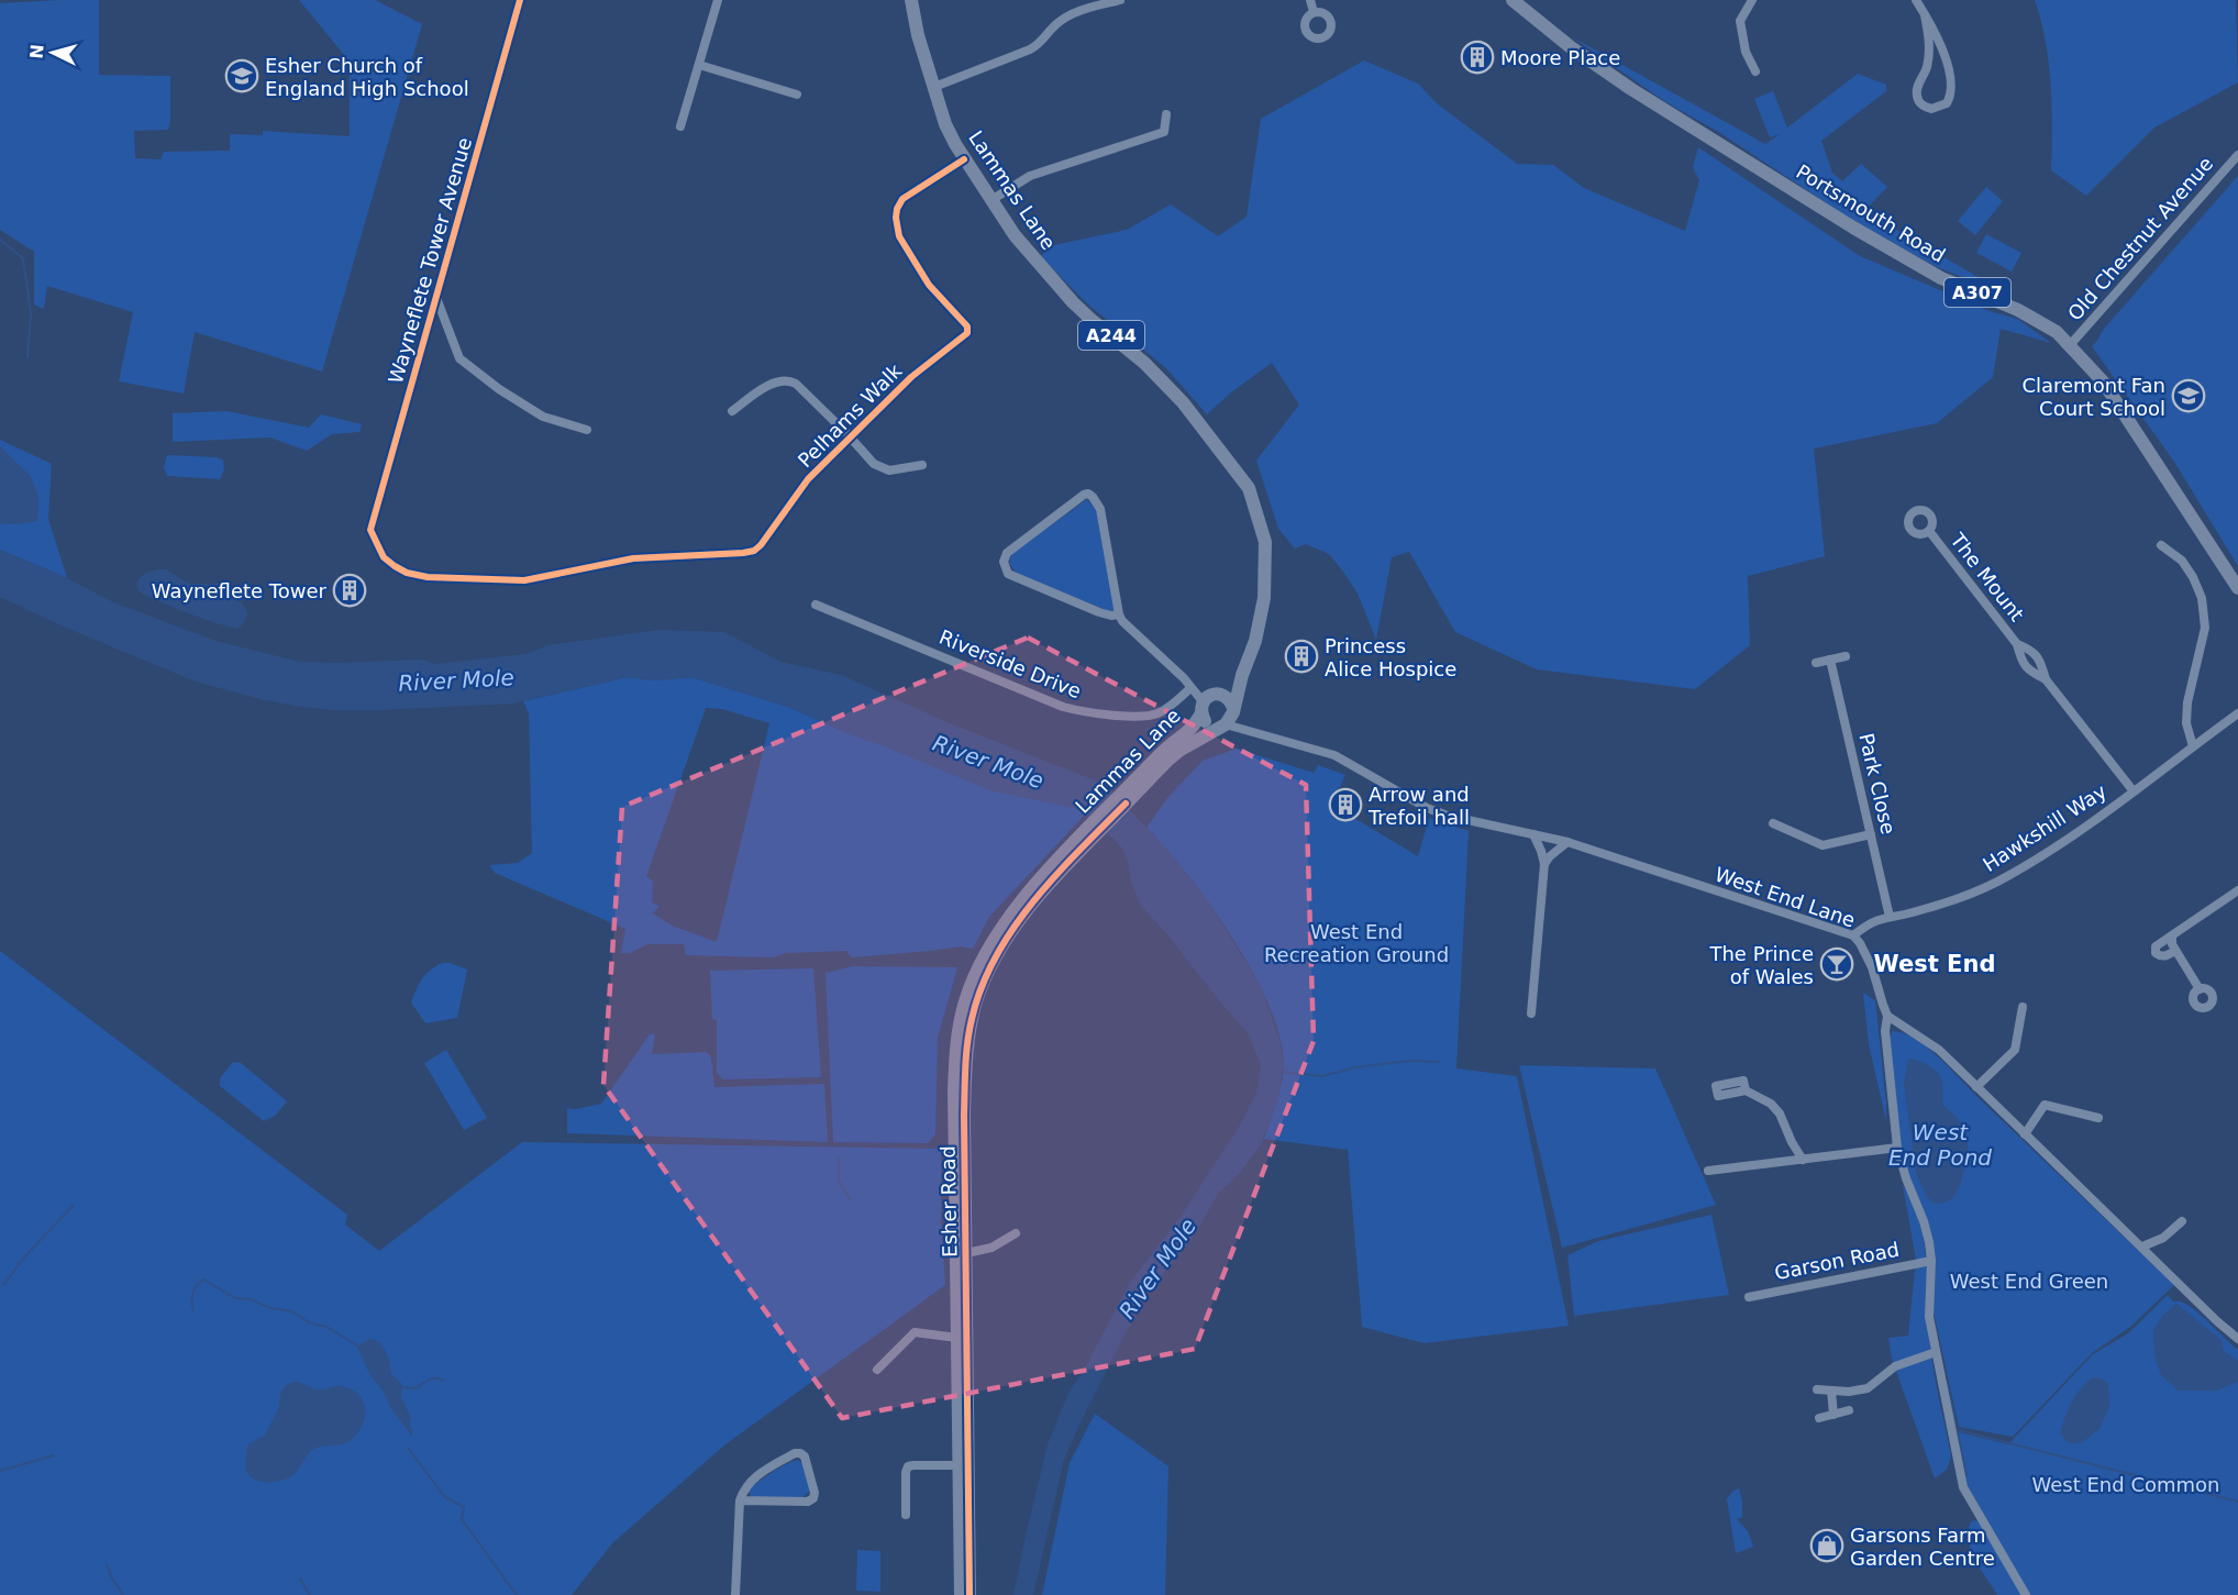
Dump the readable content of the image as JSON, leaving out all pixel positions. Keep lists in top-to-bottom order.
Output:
{
  "streets": {
    "main road": [
      "Lammas Lane",
      "Portsmouth Road",
      "A307",
      "A244",
      "Esher Road"
    ],
    "street": [
      "Old Chestnut Avenue",
      "Wayneflete Tower Avenue",
      "Pelhams Walk",
      "The Mount",
      "Riverside Drive",
      "Park Close",
      "Hawkshill Way",
      "West End Lane",
      "Garson Road"
    ]
  },
  "crossings": [
    ["Lammas Lane", "Pelhams Walk"],
    ["Lammas Lane", "West End Lane"],
    ["Lammas Lane", "Esher Road"],
    ["Portsmouth Road", "Old Chestnut Avenue"],
    ["Wayneflete Tower Avenue", "Pelhams Walk"],
    ["The Mount", "Hawkshill Way"],
    ["Park Close", "Hawkshill Way"],
    ["Hawkshill Way", "West End Lane"],
    ["West End Lane", "Garson Road"]
  ],
  "districts": ["West End"],
  "water": ["River Mole", "West End Pond"],
  "parks": ["West End Recreation Ground", "West End Green", "West End Common"],
  "places": {
    "building": [
      "Moore Place",
      "Wayneflete Tower",
      "Princess Alice Hospice",
      "Arrow and Trefoil hall"
    ],
    "school or university": ["Esher Church of England High School", "Claremont Fan Court School"],
    "bar": ["The Prince of Wales"],
    "shop": ["Garsons Farm Garden Centre"]
  },
  "north": "left"
}
